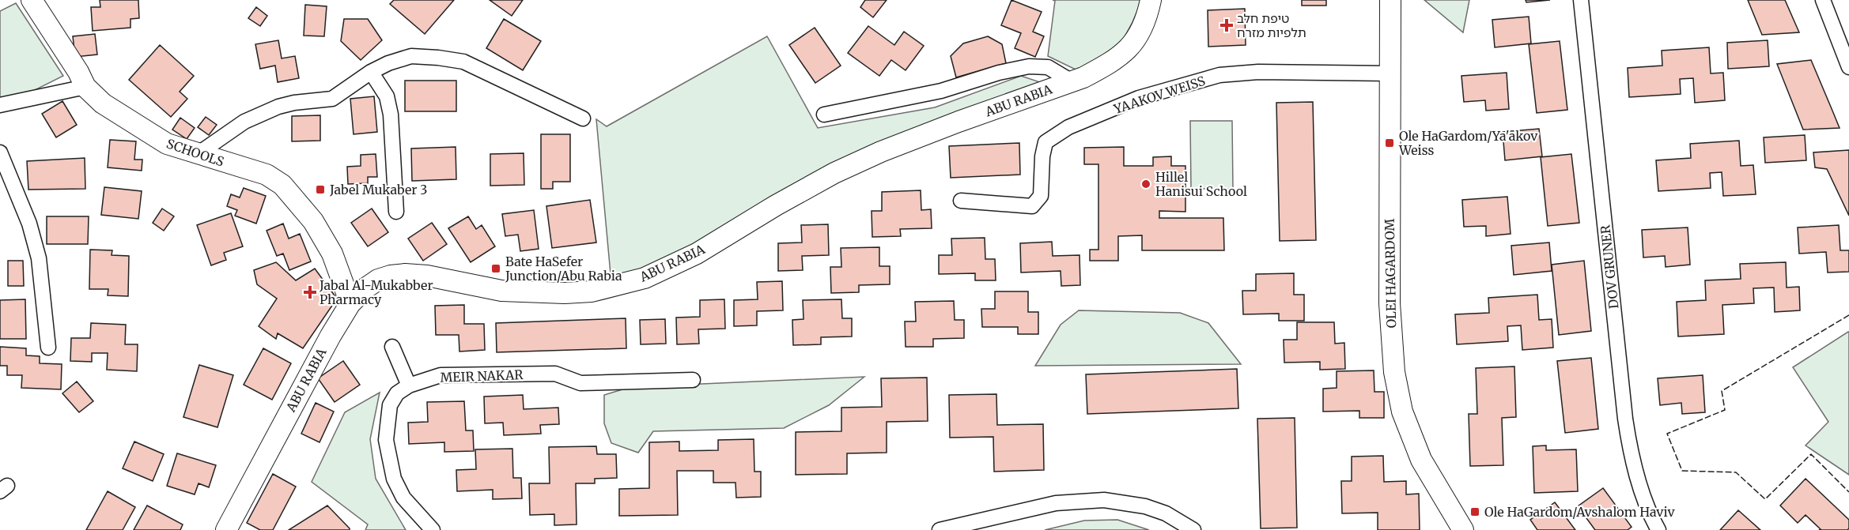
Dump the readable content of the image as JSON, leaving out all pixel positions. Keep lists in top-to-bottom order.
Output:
{
  "streets": {
    "street": [
      "YAAKOV WEISS",
      "ABU RABIA",
      "SCHOOLS",
      "DOV GRUNER",
      "OLEI HAGARDOM",
      "MEIR NAKAR"
    ]
  },
  "crossings": [
    ["YAAKOV WEISS", "OLEI HAGARDOM"],
    ["ABU RABIA", "SCHOOLS"]
  ],
  "places": {
    "health": ["טיפת חלב תלפיות מזרח", "Jabal Al-Mukabber Pharmacy"],
    "transit": [
      "Ole HaGardom/Ya'akov Weiss",
      "Jabel Mukaber 3",
      "Bate HaSefer Junction/Abu Rabia",
      "Ole HaGardom/Avshalom Haviv"
    ],
    "other": ["Hillel Hanisui School"]
  }
}
